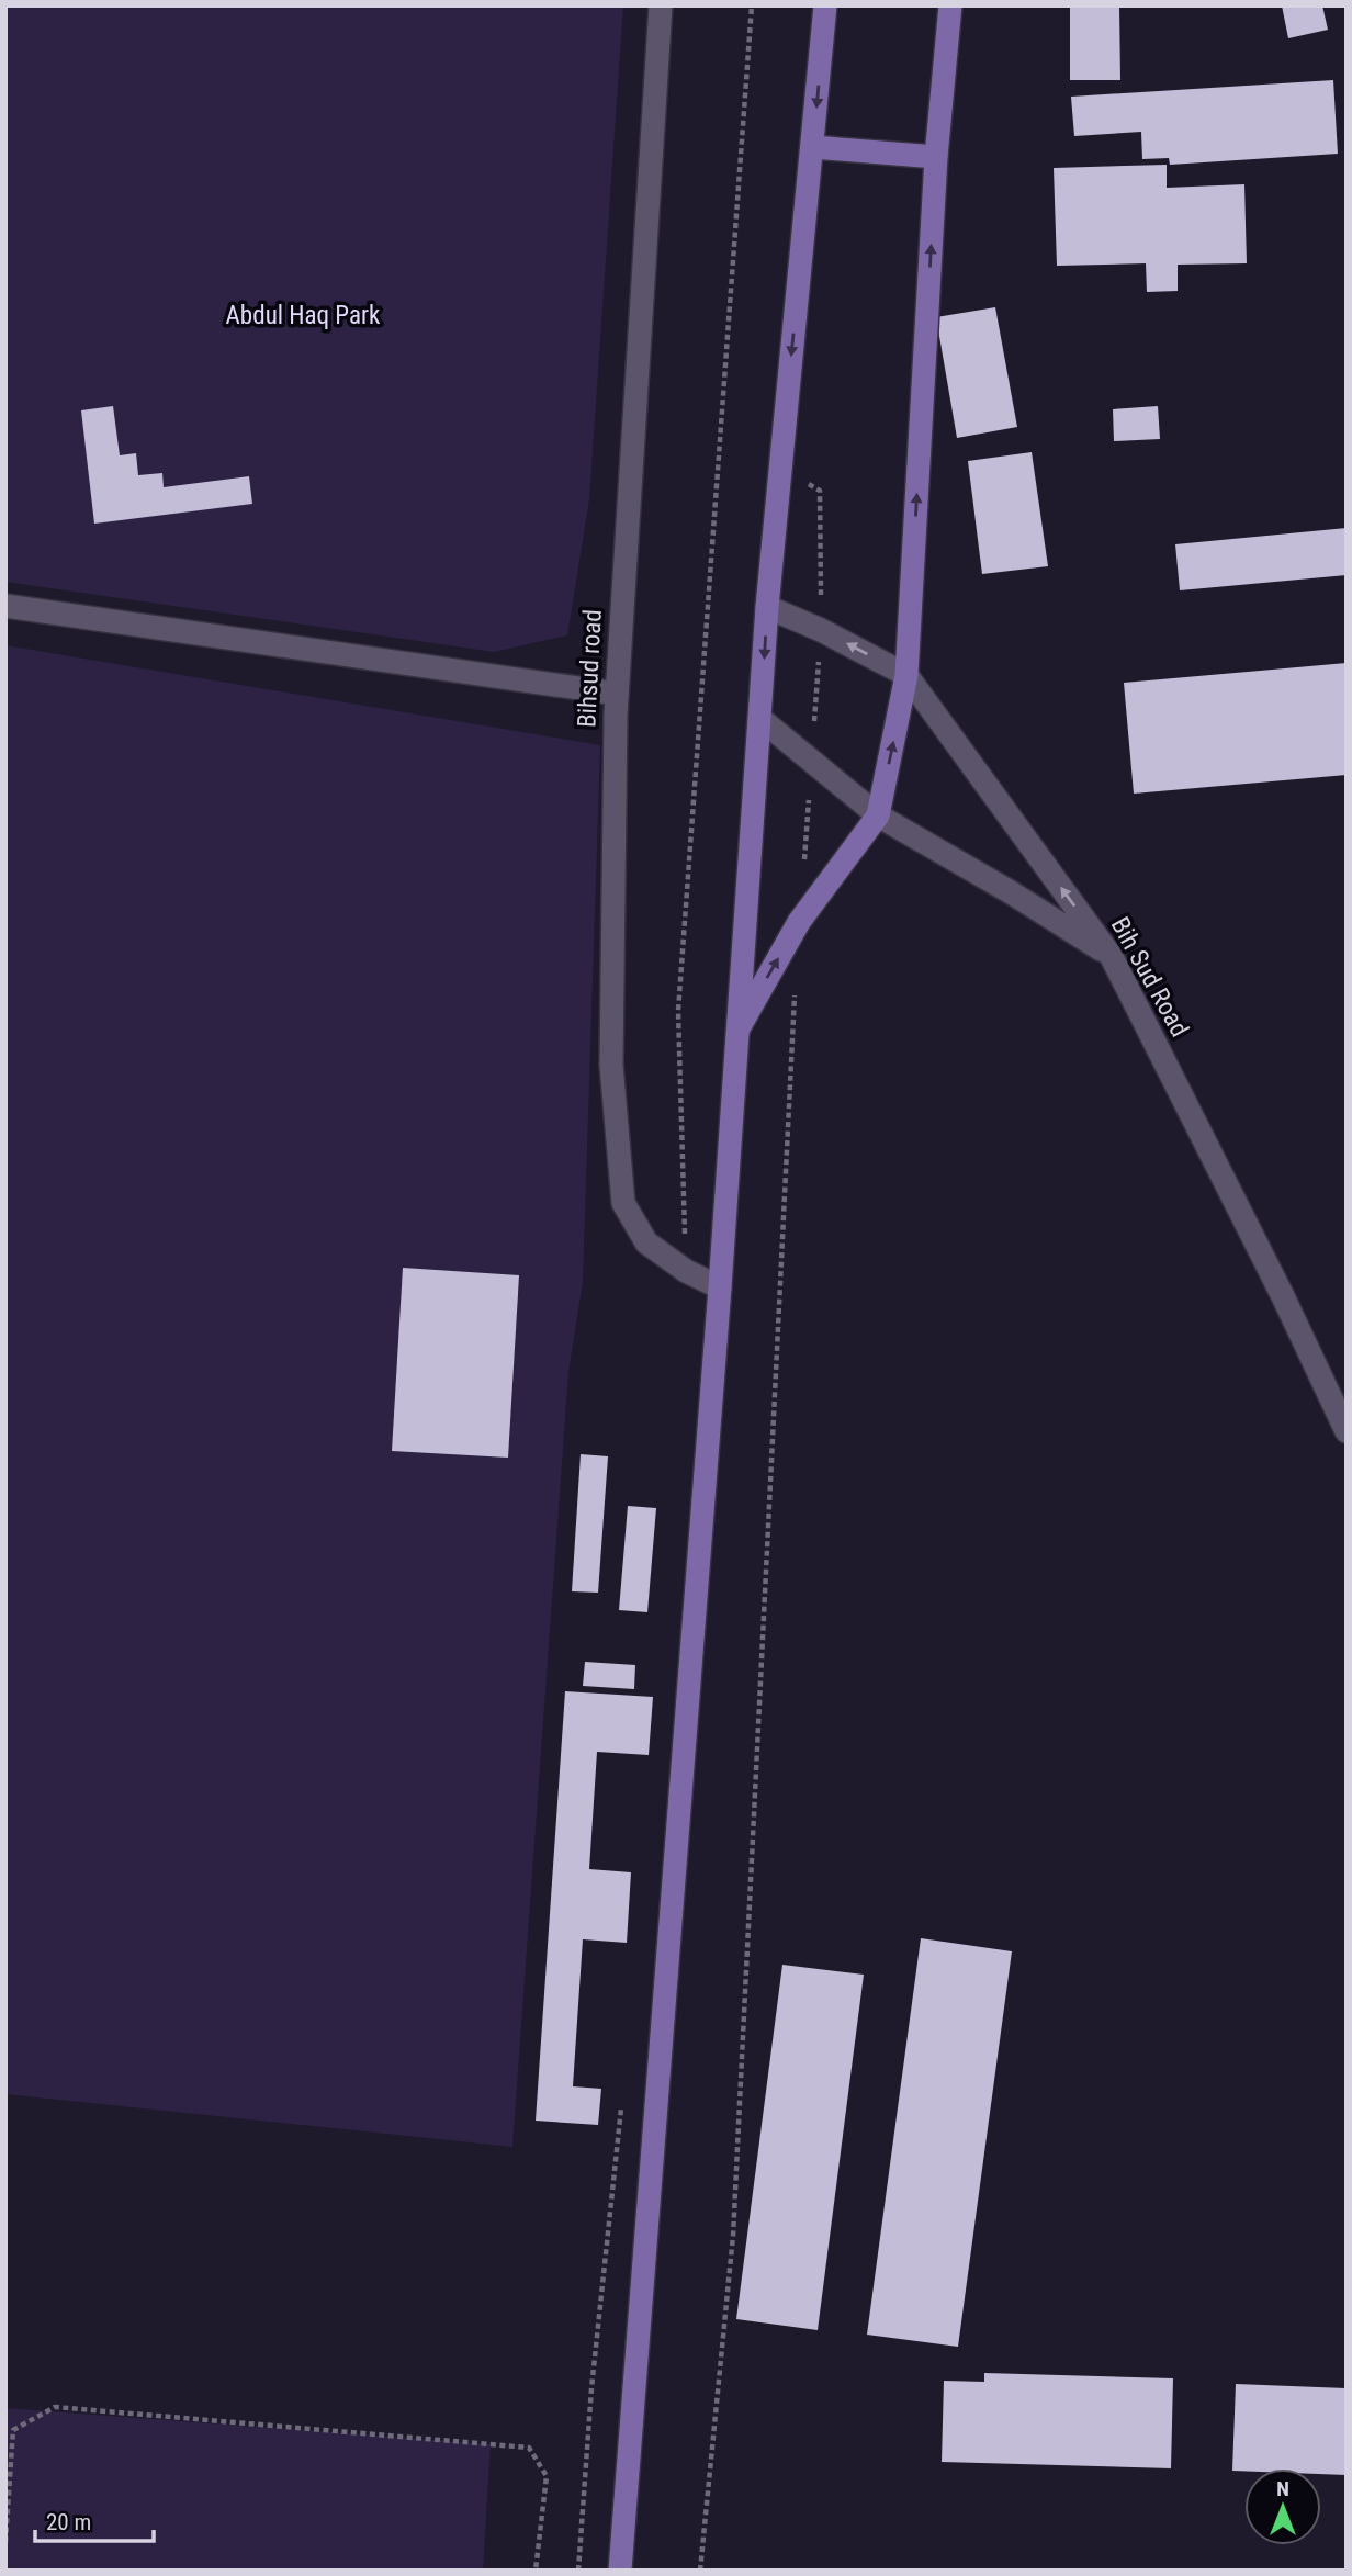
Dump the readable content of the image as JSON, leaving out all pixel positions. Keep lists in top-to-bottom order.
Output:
{
  "streets": {
    "street": ["Bihsud road", "Bih Sud Road"]
  },
  "parks": ["Abdul Haq Park"],
  "scale_bar": "20 m",
  "north": "top"
}
